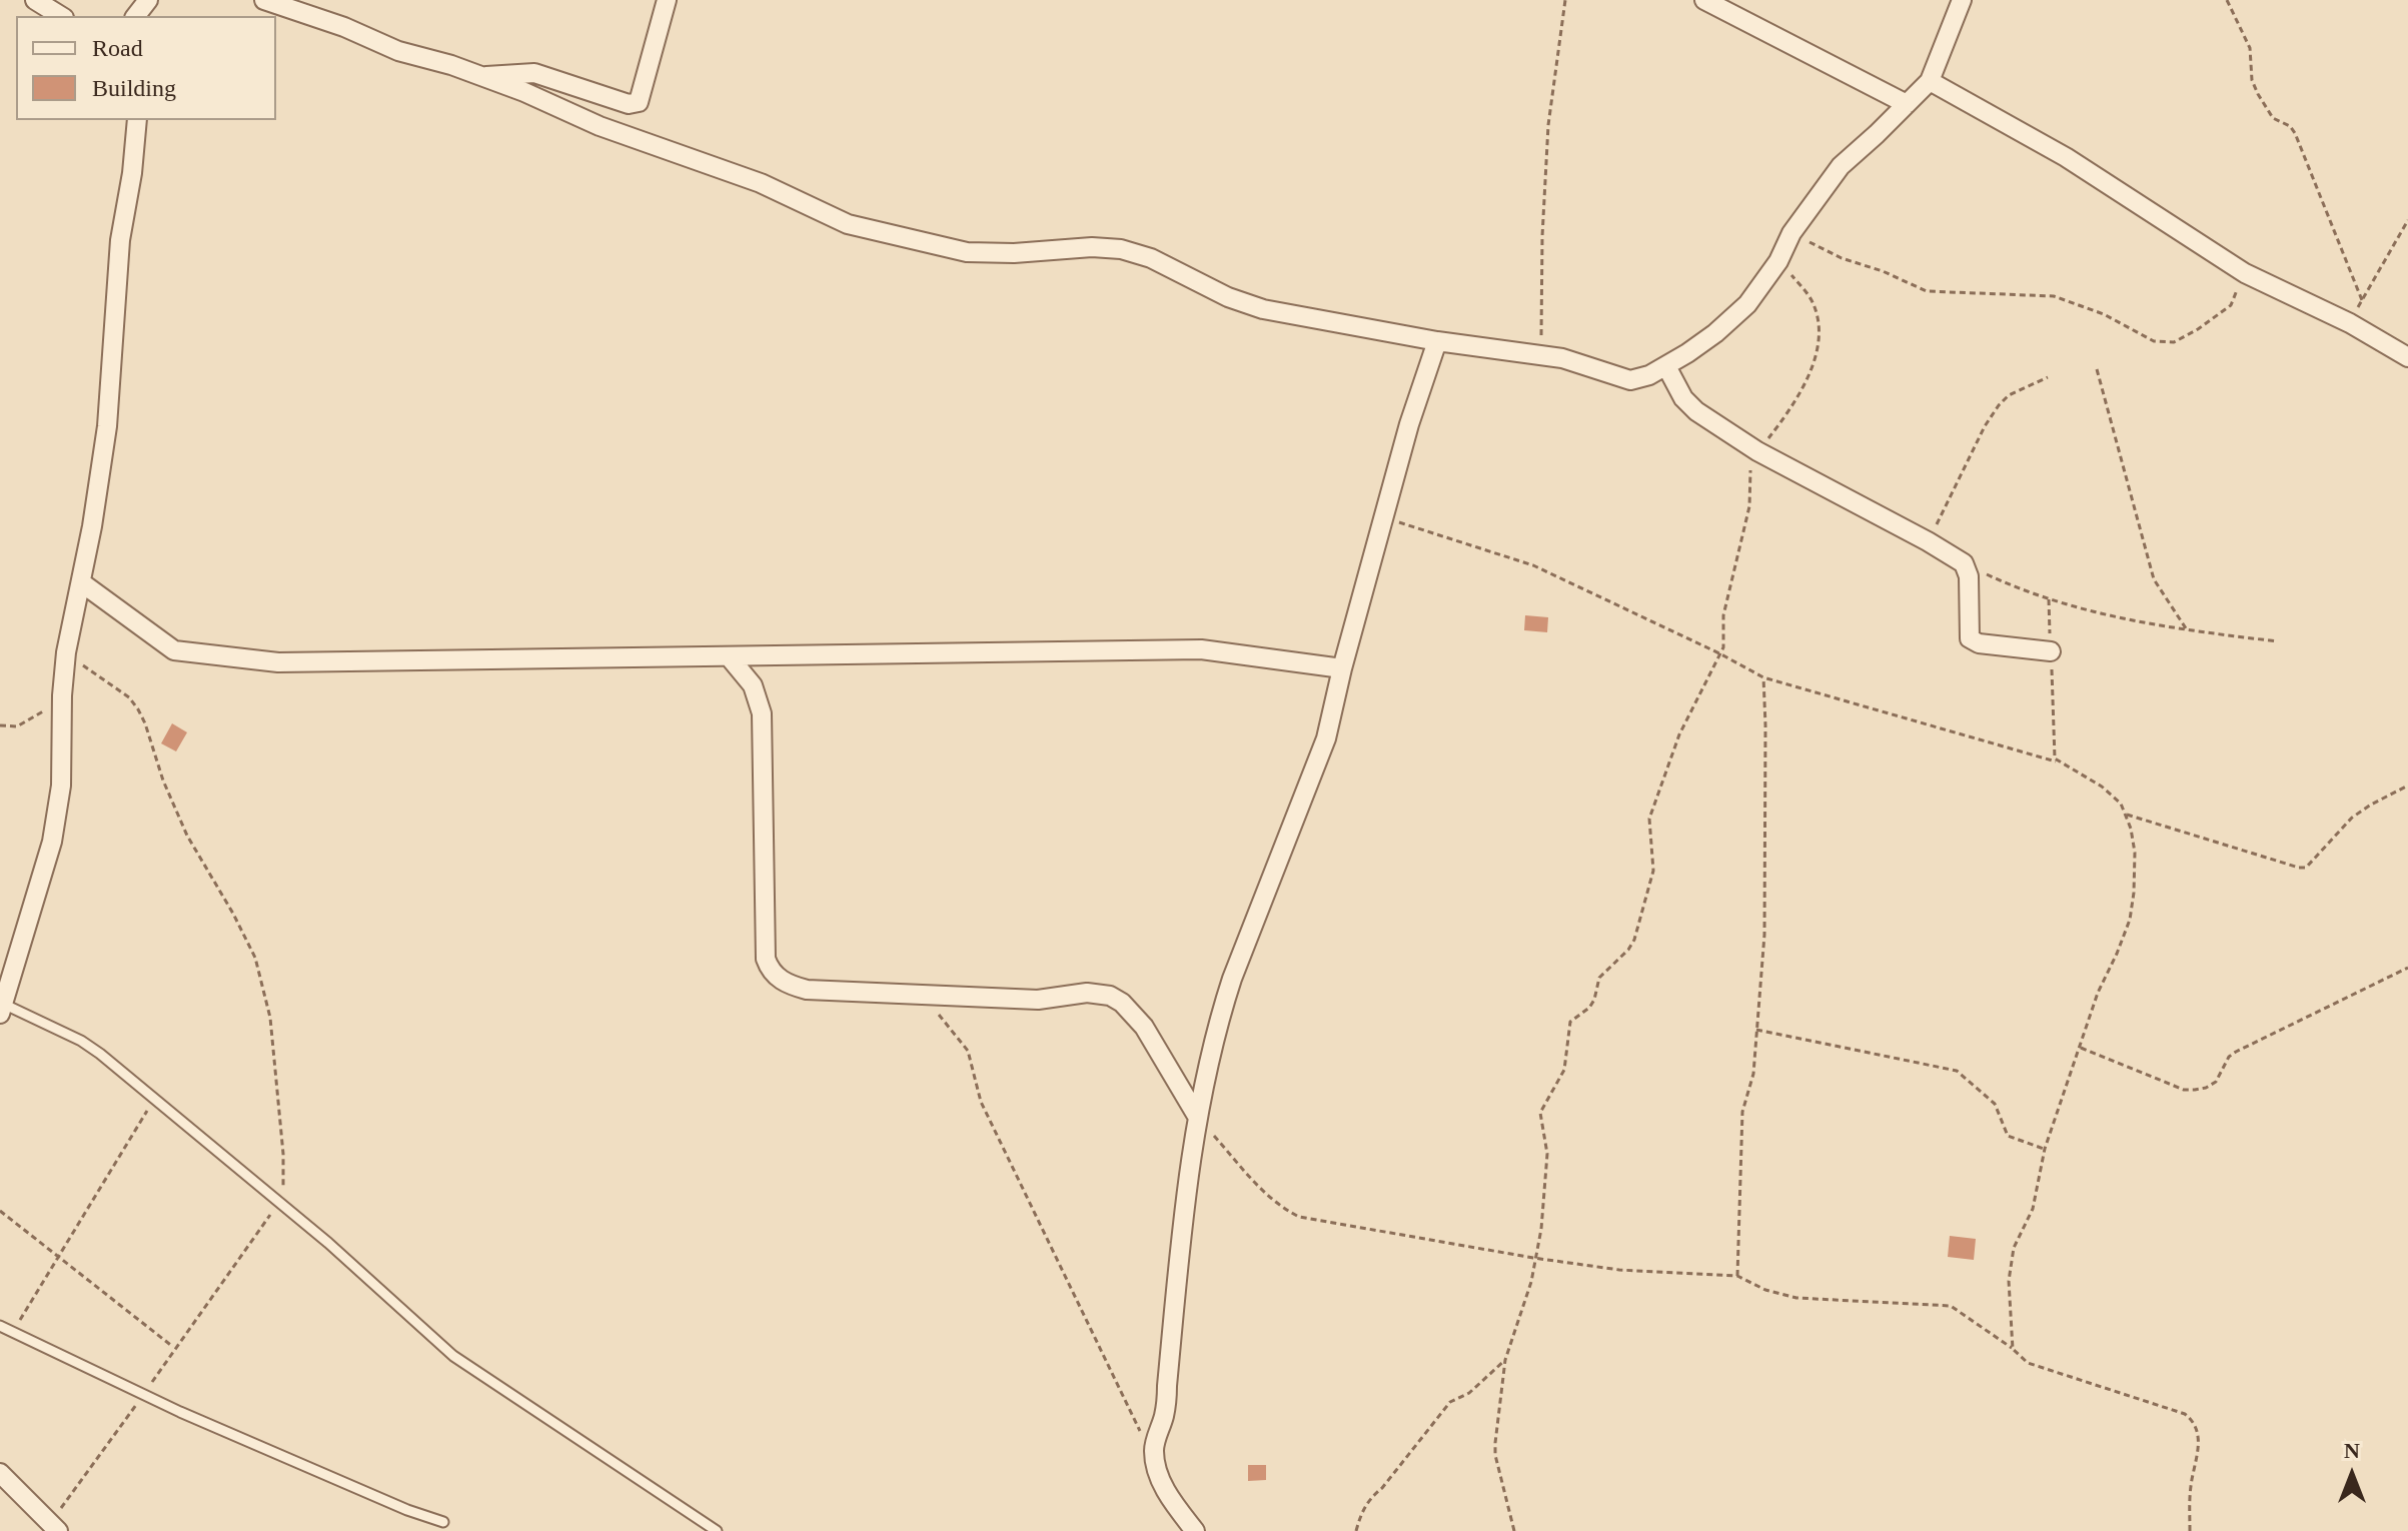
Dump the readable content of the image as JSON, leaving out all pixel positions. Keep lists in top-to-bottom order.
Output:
{
  "legend": ["Road", "Building"],
  "north": "top"
}
